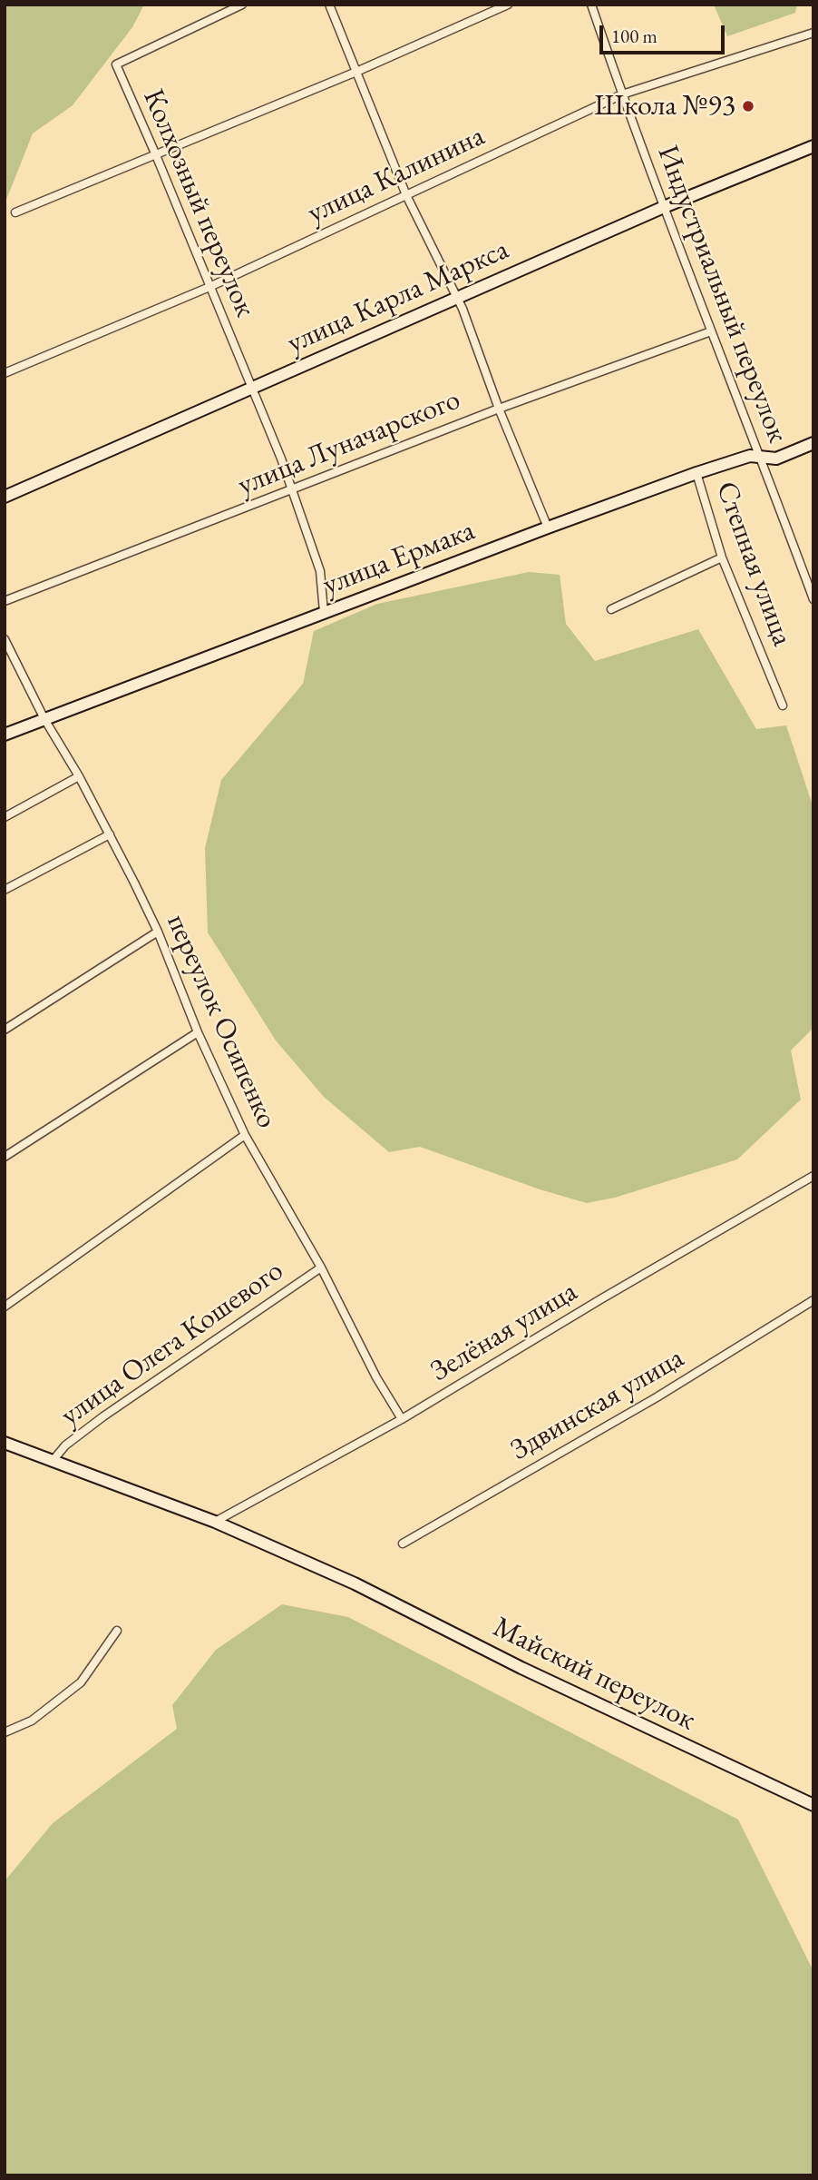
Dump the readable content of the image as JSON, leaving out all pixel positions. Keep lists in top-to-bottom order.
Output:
{
  "streets": {
    "main road": ["улица Карла Маркса", "улица Ермака", "Майский переулок"],
    "street": [
      "улица Калинина",
      "Колхозный переулок",
      "Индустриальный переулок",
      "улица Луначарского",
      "Степная улица",
      "переулок Осипенко",
      "Зелёная улица",
      "улица Олега Кошевого",
      "Здвинская улица"
    ]
  },
  "crossings": [
    ["улица Калинина", "Колхозный переулок"],
    ["улица Калинина", "Индустриальный переулок"],
    ["Колхозный переулок", "улица Карла Маркса"],
    ["Колхозный переулок", "улица Луначарского"],
    ["Колхозный переулок", "улица Ермака"],
    ["Индустриальный переулок", "улица Карла Маркса"],
    ["Индустриальный переулок", "улица Луначарского"],
    ["Индустриальный переулок", "улица Ермака"],
    ["улица Ермака", "Степная улица"],
    ["улица Ермака", "переулок Осипенко"],
    ["переулок Осипенко", "Зелёная улица"],
    ["переулок Осипенко", "улица Олега Кошевого"],
    ["Зелёная улица", "Майский переулок"],
    ["улица Олега Кошевого", "Майский переулок"]
  ],
  "places": ["Школа №93"],
  "scale_bar": "100 m"
}
